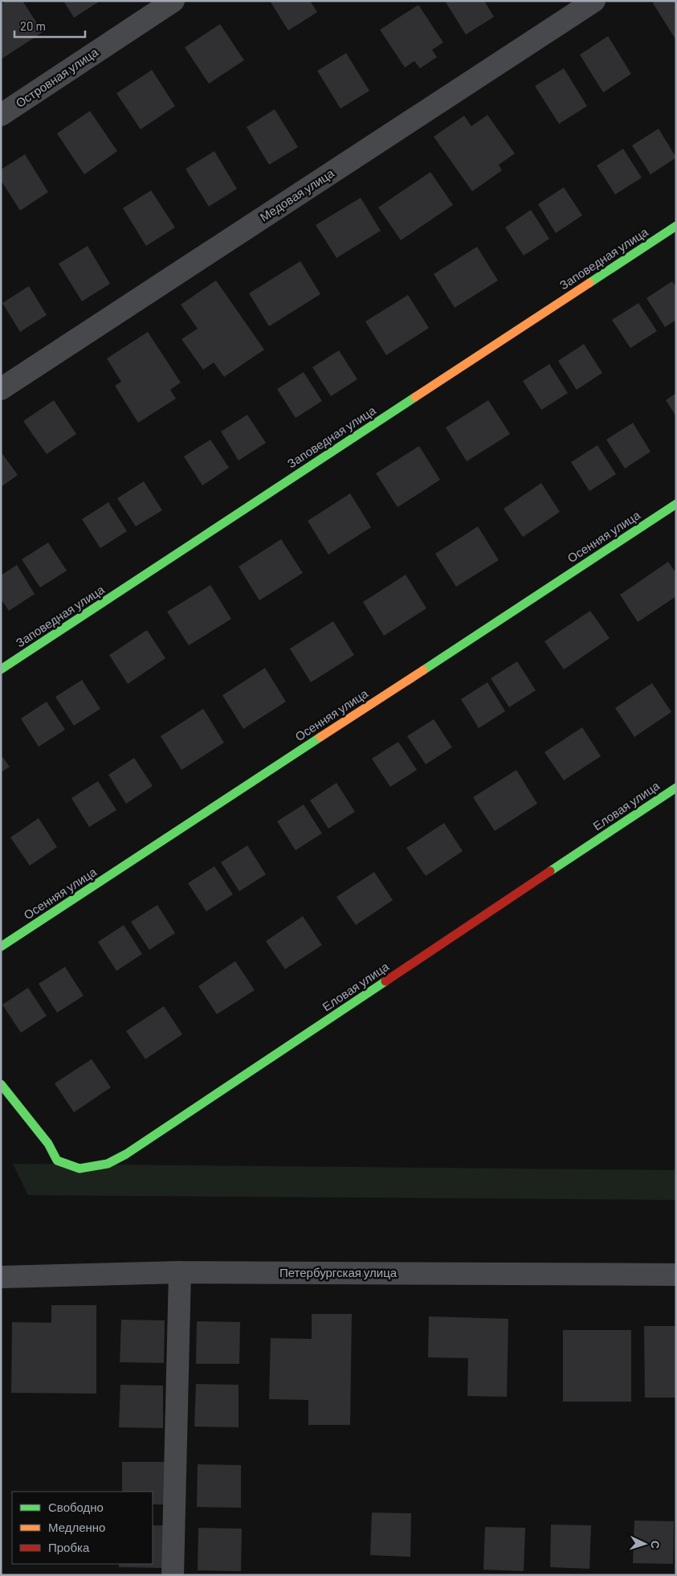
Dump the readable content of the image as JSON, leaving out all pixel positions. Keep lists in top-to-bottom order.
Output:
{
  "streets": {
    "street": [
      "Островная улица",
      "Медовая улица",
      "Заповедная улица",
      "Осенняя улица",
      "Еловая улица",
      "Петербургская улица"
    ]
  },
  "legend": ["Свободно", "Медленно", "Пробка"],
  "scale_bar": "20 m",
  "north": "right"
}
